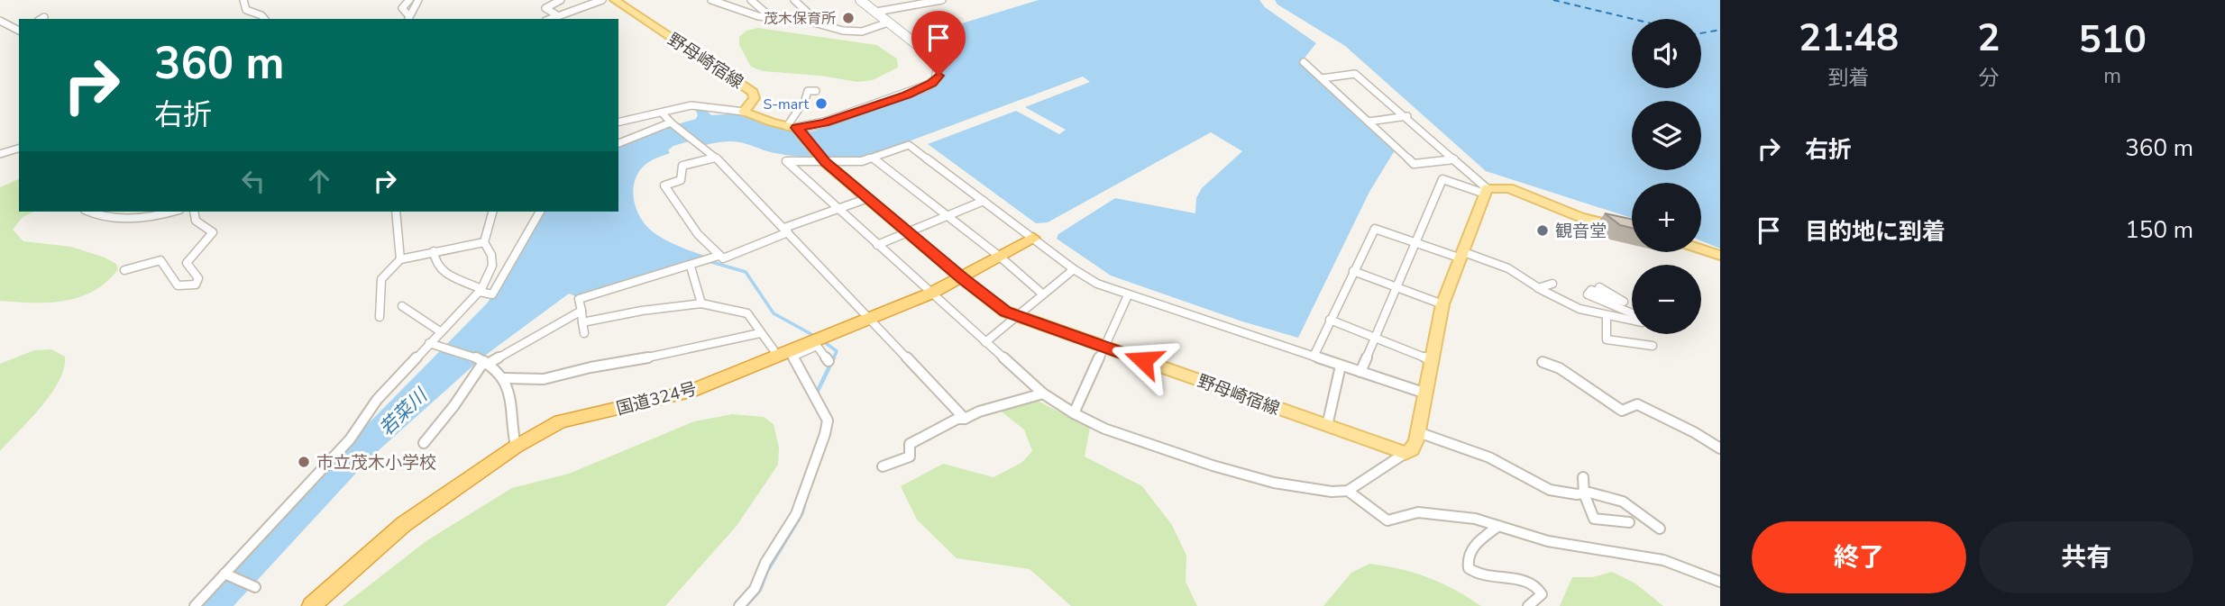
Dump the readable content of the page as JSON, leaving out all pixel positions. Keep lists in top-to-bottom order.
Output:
{
  "streets": {
    "highway": ["国道324号"],
    "main road": ["野母崎宿線"]
  },
  "crossings": [
    ["野母崎宿線", "国道324号"]
  ],
  "water": ["若菜川"],
  "places": [
    "茂木保育所",
    "S-mart",
    "観音堂",
    "市立茂木小学校"
  ],
  "page": {
    "eta": [
      "21:48",
      "到着",
      "2",
      "分",
      "510",
      "m"
    ],
    "map_buttons": ["+", "−"],
    "turn": ["360 m", "右折"],
    "list": [
      {
        "name": "右折",
        "value": "360 m"
      },
      {
        "name": "目的地に到着",
        "value": "150 m"
      }
    ],
    "buttons": ["終了", "共有"]
  }
}
